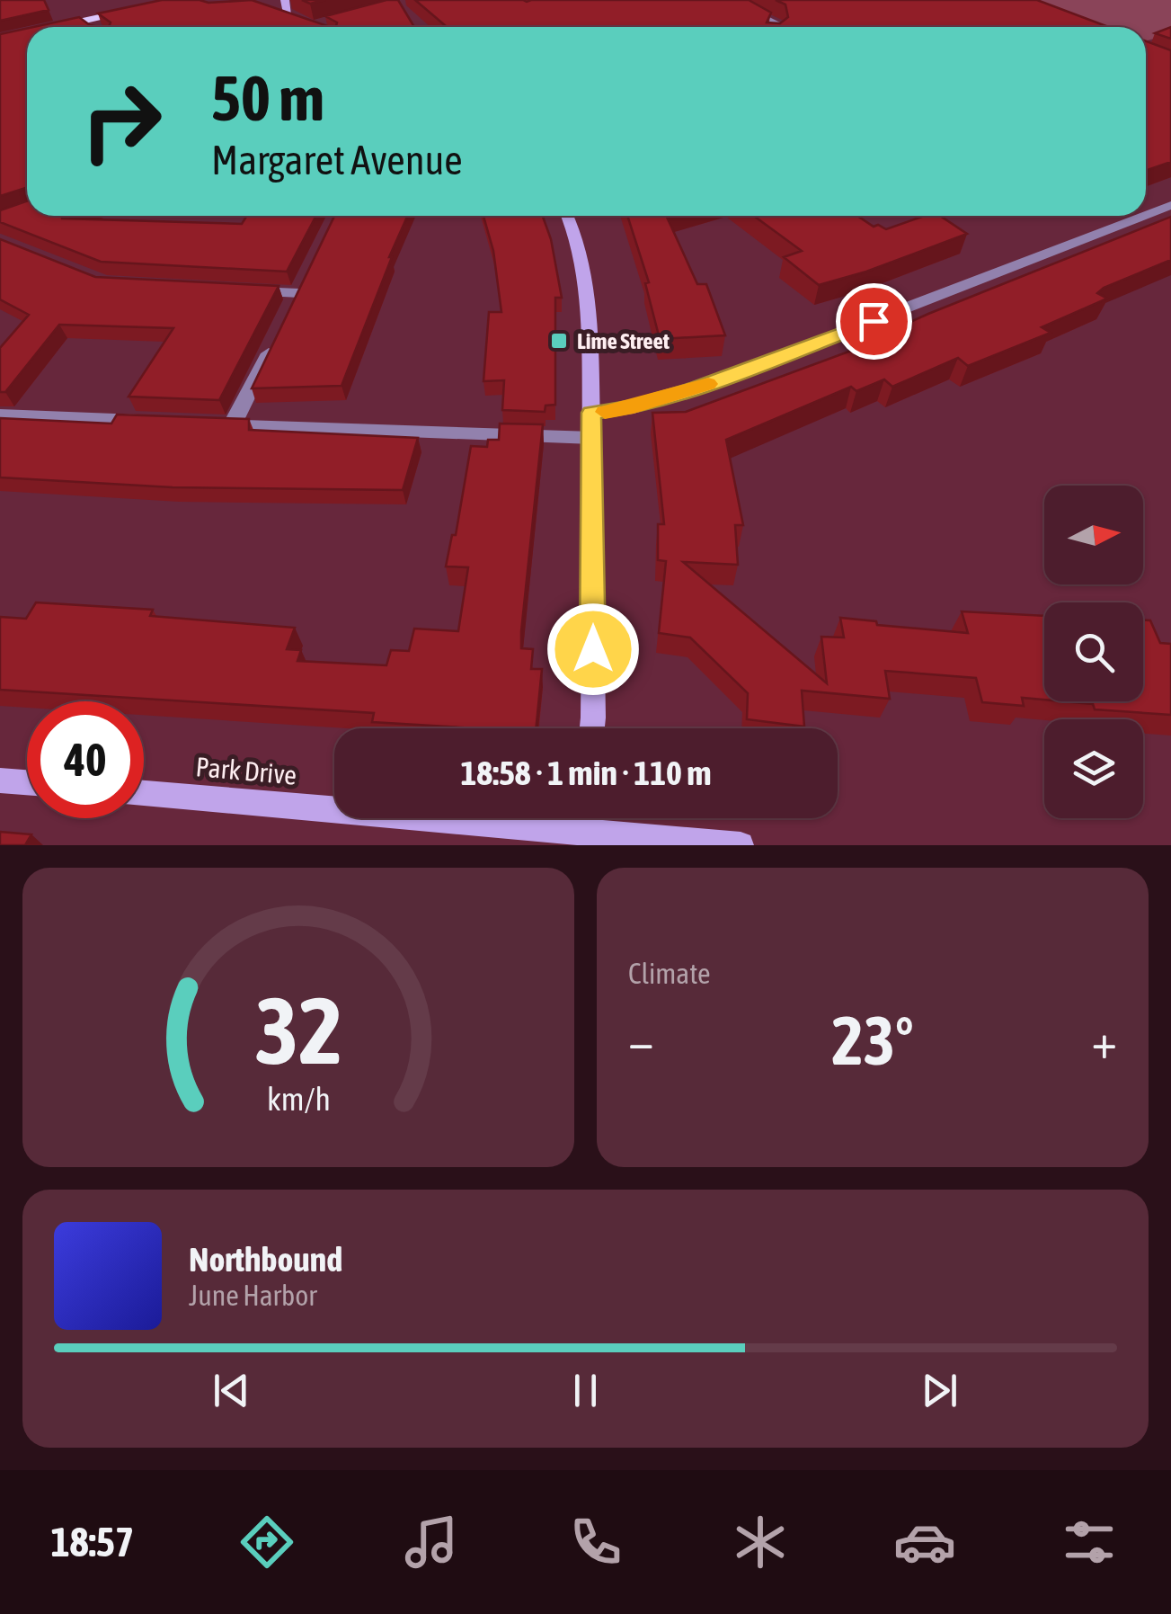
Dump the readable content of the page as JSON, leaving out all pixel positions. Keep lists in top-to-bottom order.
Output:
{
  "streets": {
    "street": ["Park Drive"]
  },
  "places": {
    "transit": ["Lime Street"]
  },
  "north": "right",
  "page": {
    "turn": ["50 m", "Margaret Avenue"],
    "limit": "40",
    "trip": "18:58 · 1 min · 110 m",
    "tile": "Climate",
    "heat": ["−", "23°", "+"],
    "song": ["Northbound", "June Harbor"],
    "tabs": "18:57",
    "gauge": ["32", "km/h"]
  }
}
